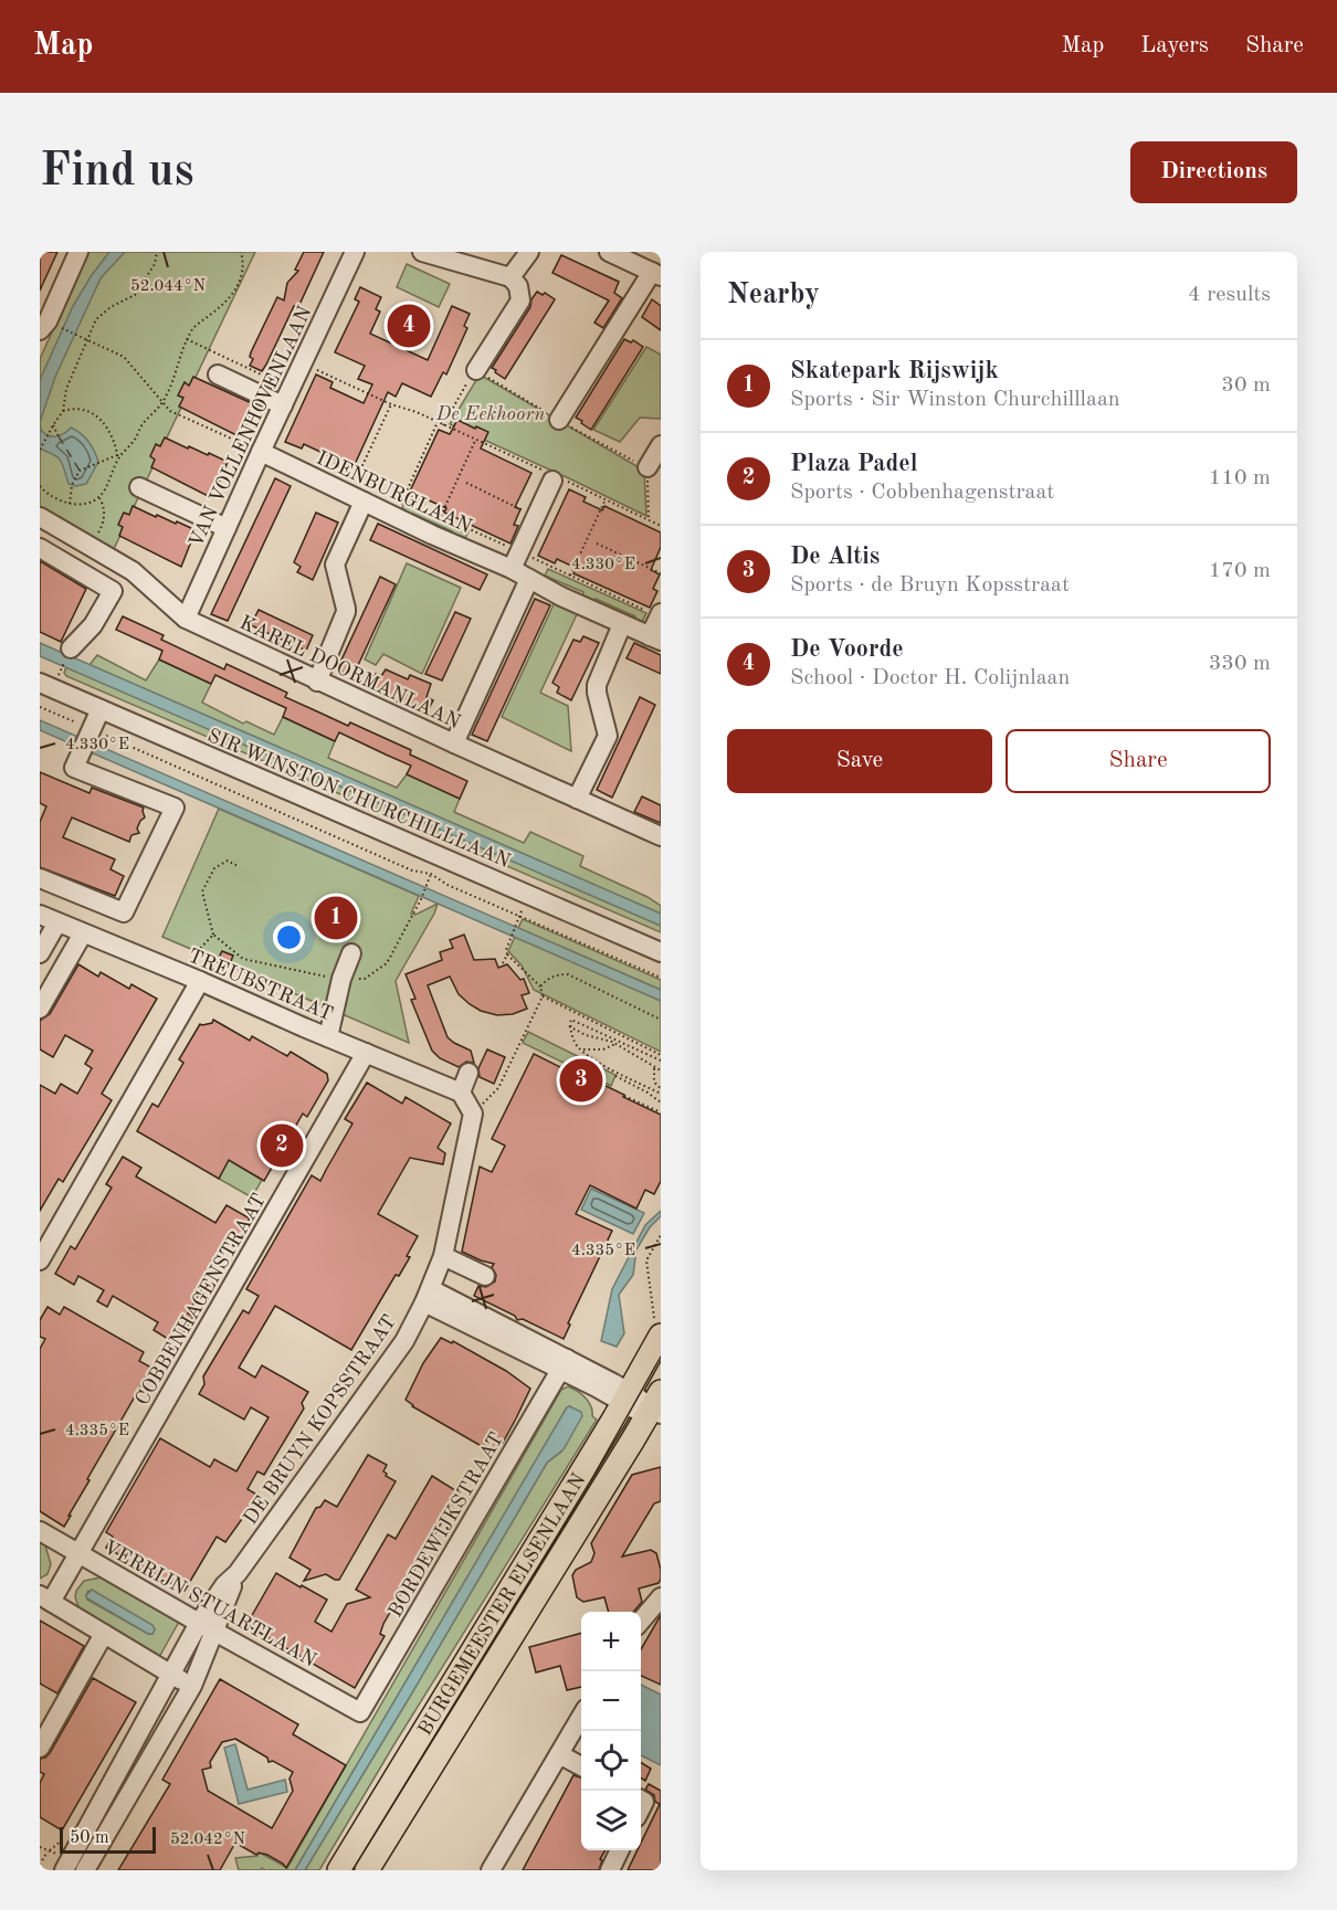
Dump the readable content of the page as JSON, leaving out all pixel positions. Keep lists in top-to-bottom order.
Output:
{
  "streets": {
    "main road": ["BURGEMEESTER ELSENLAAN"],
    "street": [
      "VAN VOLLENHOVENLAAN",
      "IDENBURGLAAN",
      "KAREL DOORMANLAAN",
      "SIR WINSTON CHURCHILLLAAN",
      "TREUBSTRAAT",
      "COBBENHAGENSTRAAT",
      "DE BRUYN KOPSSTRAAT",
      "BORDEWIJKSTRAAT",
      "VERRIJN STUARTLAAN"
    ]
  },
  "crossings": [
    ["VAN VOLLENHOVENLAAN", "IDENBURGLAAN"],
    ["VAN VOLLENHOVENLAAN", "KAREL DOORMANLAAN"],
    ["TREUBSTRAAT", "COBBENHAGENSTRAAT"],
    ["COBBENHAGENSTRAAT", "VERRIJN STUARTLAAN"],
    ["DE BRUYN KOPSSTRAAT", "VERRIJN STUARTLAAN"],
    ["BORDEWIJKSTRAAT", "VERRIJN STUARTLAAN"]
  ],
  "parks": ["De Eekhoorn"],
  "scale_bar": "50 m",
  "page": {
    "header": "Map",
    "nav": ["Map", "Layers", "Share"],
    "buttons": [
      "Directions",
      ["Save", "Share"]
    ],
    "title": "Find us",
    "heading": ["Nearby", "4 results"],
    "pins": [
      "4",
      "1",
      "3",
      "2"
    ],
    "list": [
      {
        "mark": "1",
        "name": "Skatepark Rijswijk",
        "note": "Sports · Sir Winston Churchilllaan",
        "value": "30 m"
      },
      {
        "mark": "2",
        "name": "Plaza Padel",
        "note": "Sports · Cobbenhagenstraat",
        "value": "110 m"
      },
      {
        "mark": "3",
        "name": "De Altis",
        "note": "Sports · de Bruyn Kopsstraat",
        "value": "170 m"
      },
      {
        "mark": "4",
        "name": "De Voorde",
        "note": "School · Doctor H. Colijnlaan",
        "value": "330 m"
      }
    ],
    "map_buttons": ["+", "−"],
    "scale": "50 m"
  },
  "coordinates": [
    "52.044°N",
    "4.330°E",
    "4.335°E",
    "52.042°N"
  ]
}
